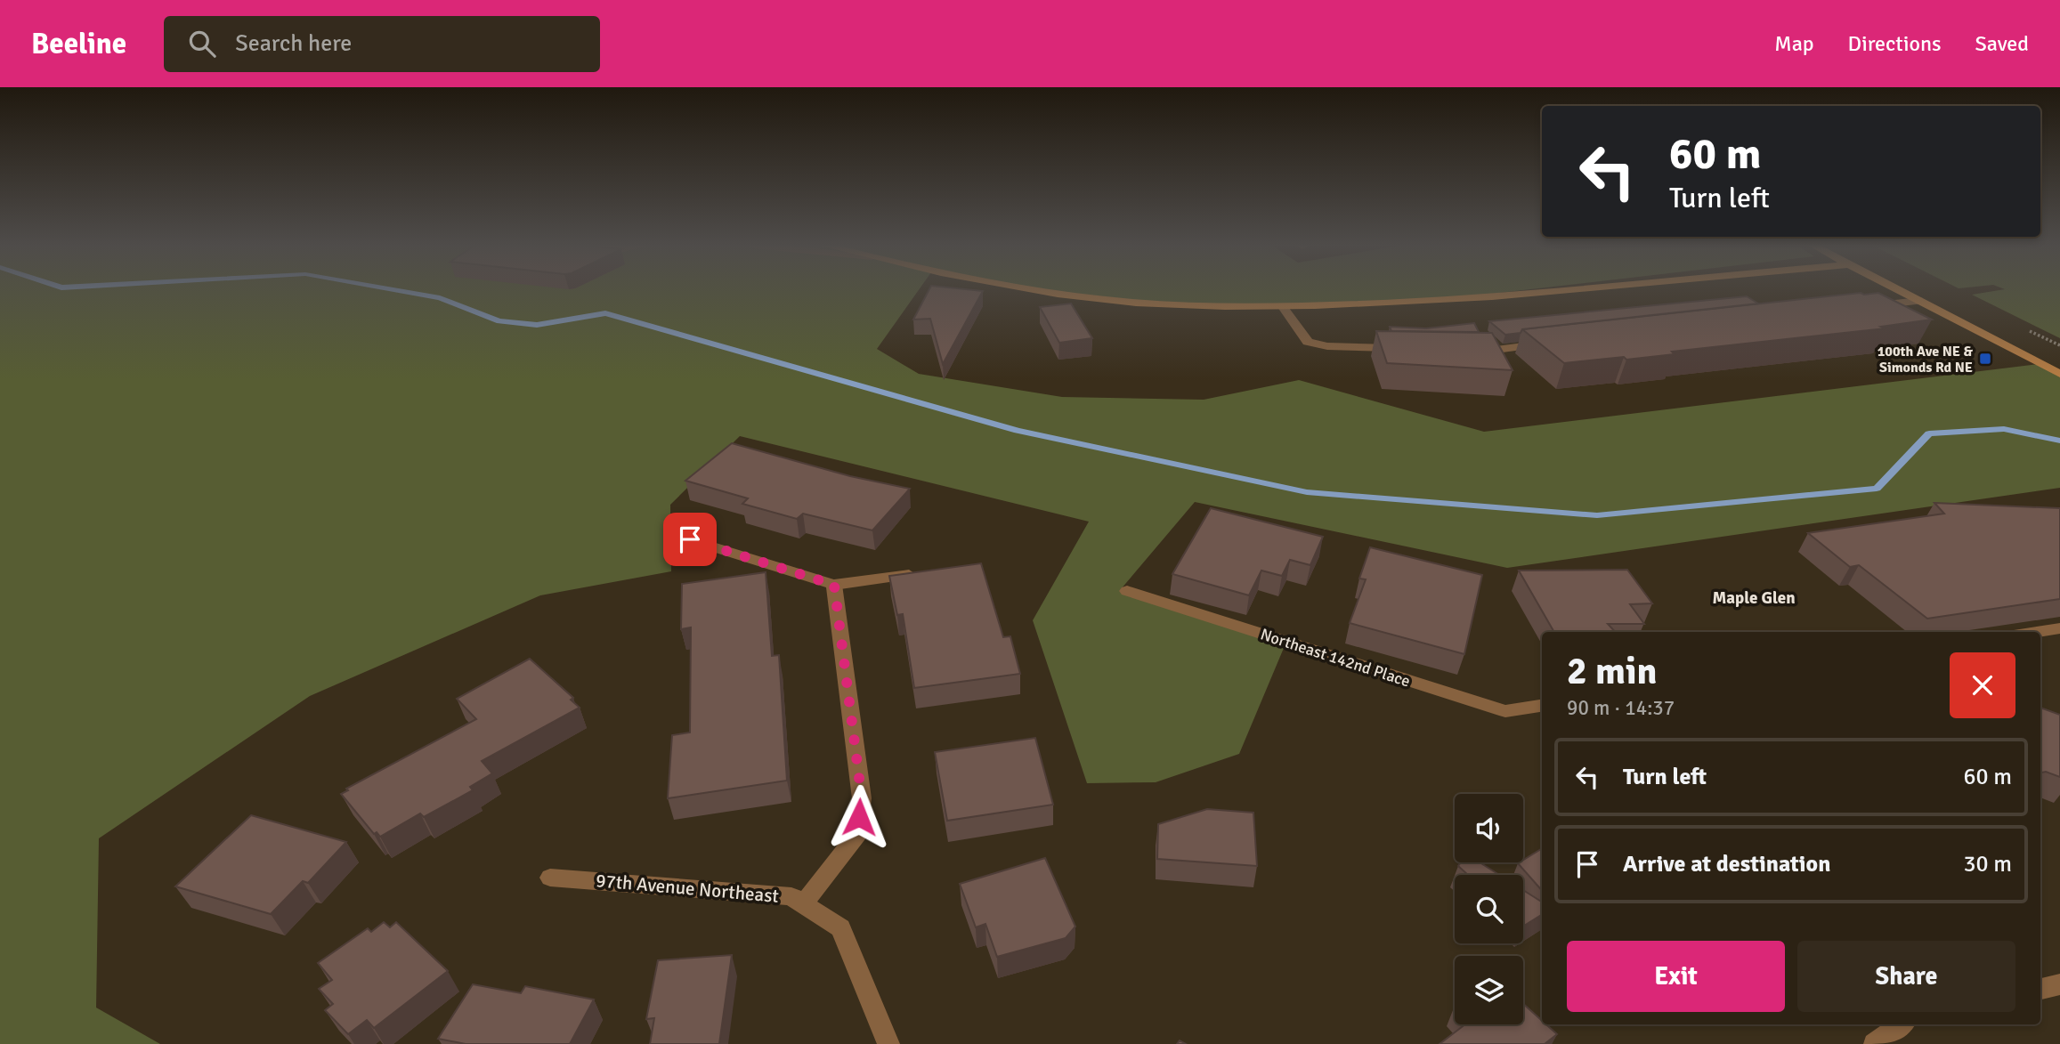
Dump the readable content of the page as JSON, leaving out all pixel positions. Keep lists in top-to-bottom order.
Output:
{
  "streets": {
    "street": ["Northeast 142nd Place", "97th Avenue Northeast"]
  },
  "districts": ["Maple Glen"],
  "places": {
    "transit": ["100th Ave NE & Simonds Rd NE"]
  },
  "page": {
    "header": "Beeline",
    "search": "Search here",
    "nav": ["Map", "Directions", "Saved"],
    "turn": ["60 m", "Turn left"],
    "heading": ["2 min", "90 m · 14:37"],
    "list": [
      {
        "name": "Turn left",
        "value": "60 m"
      },
      {
        "name": "Arrive at destination",
        "value": "30 m"
      }
    ],
    "buttons": ["Exit", "Share"]
  }
}
